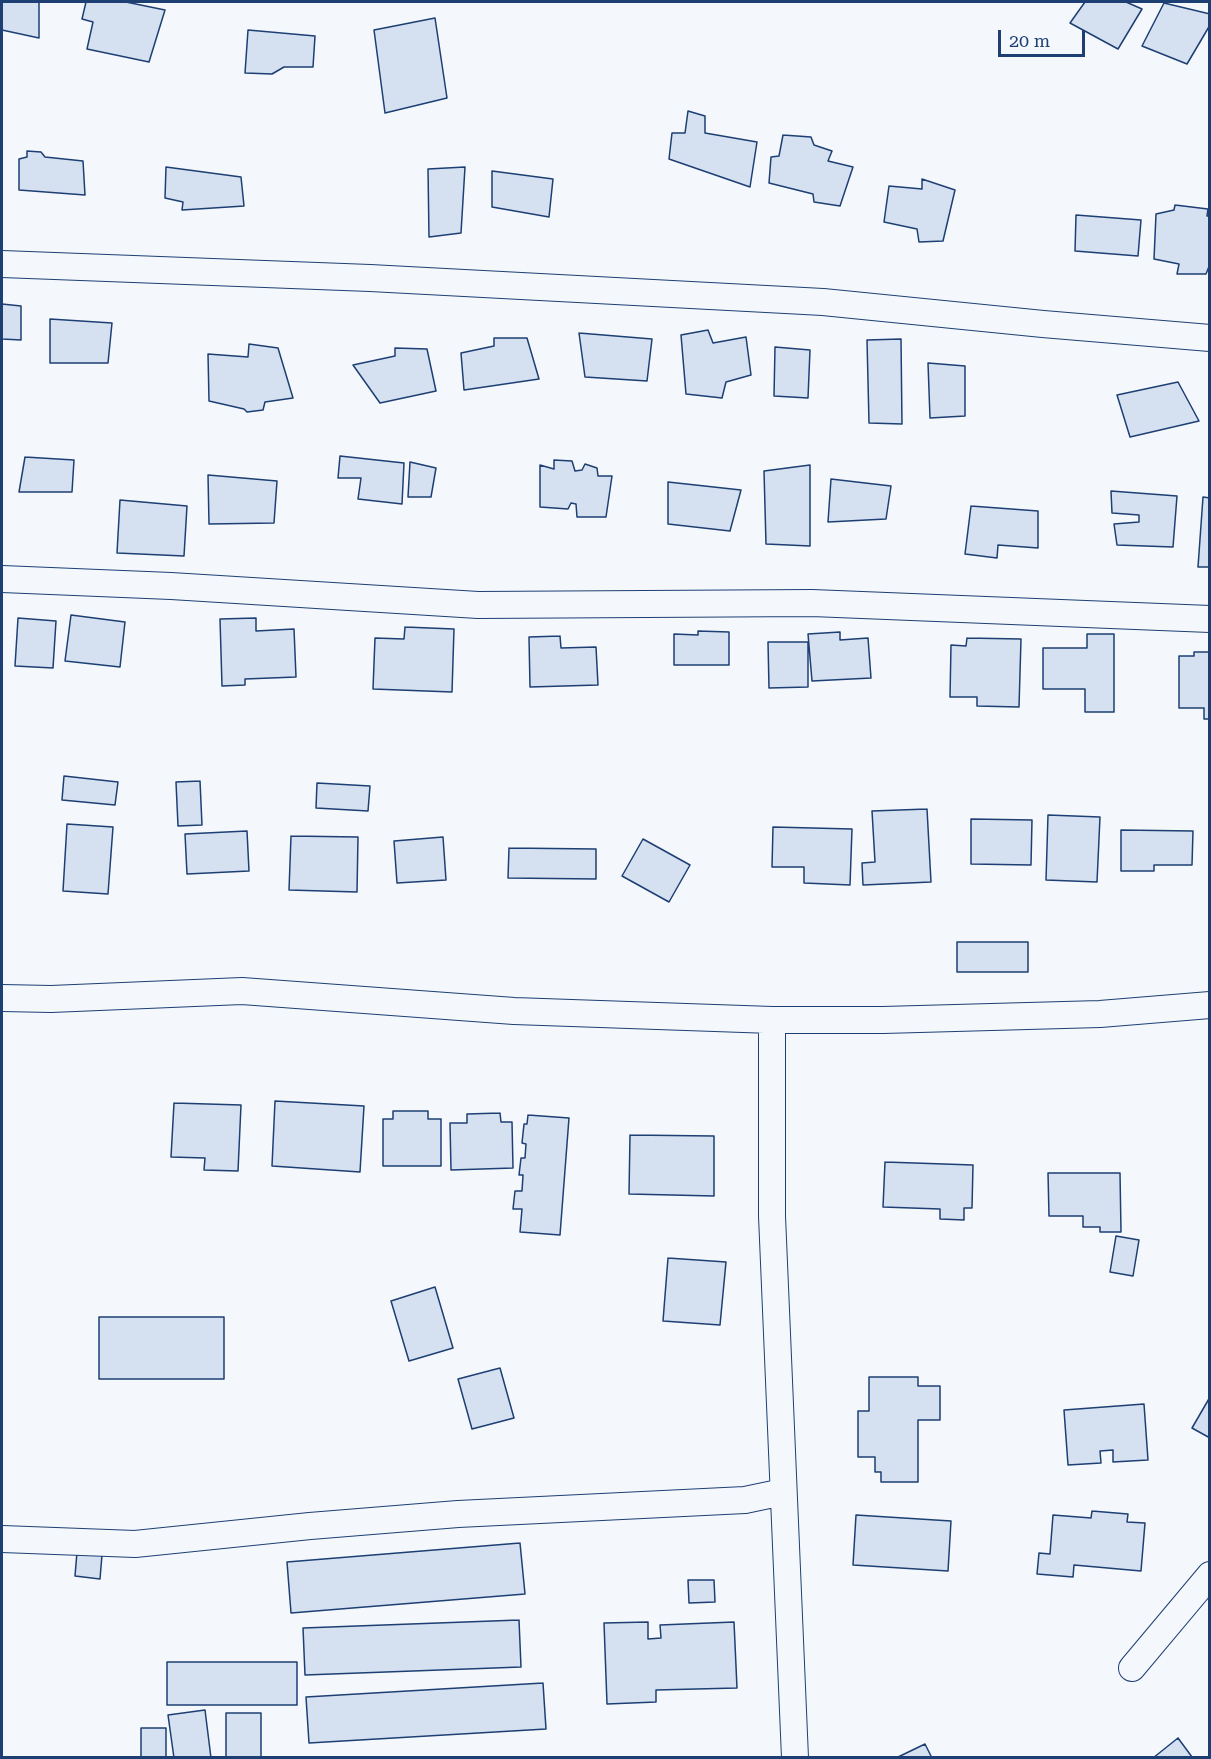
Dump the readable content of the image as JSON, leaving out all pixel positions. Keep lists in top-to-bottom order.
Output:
{
  "scale_bar": "20 m"
}
